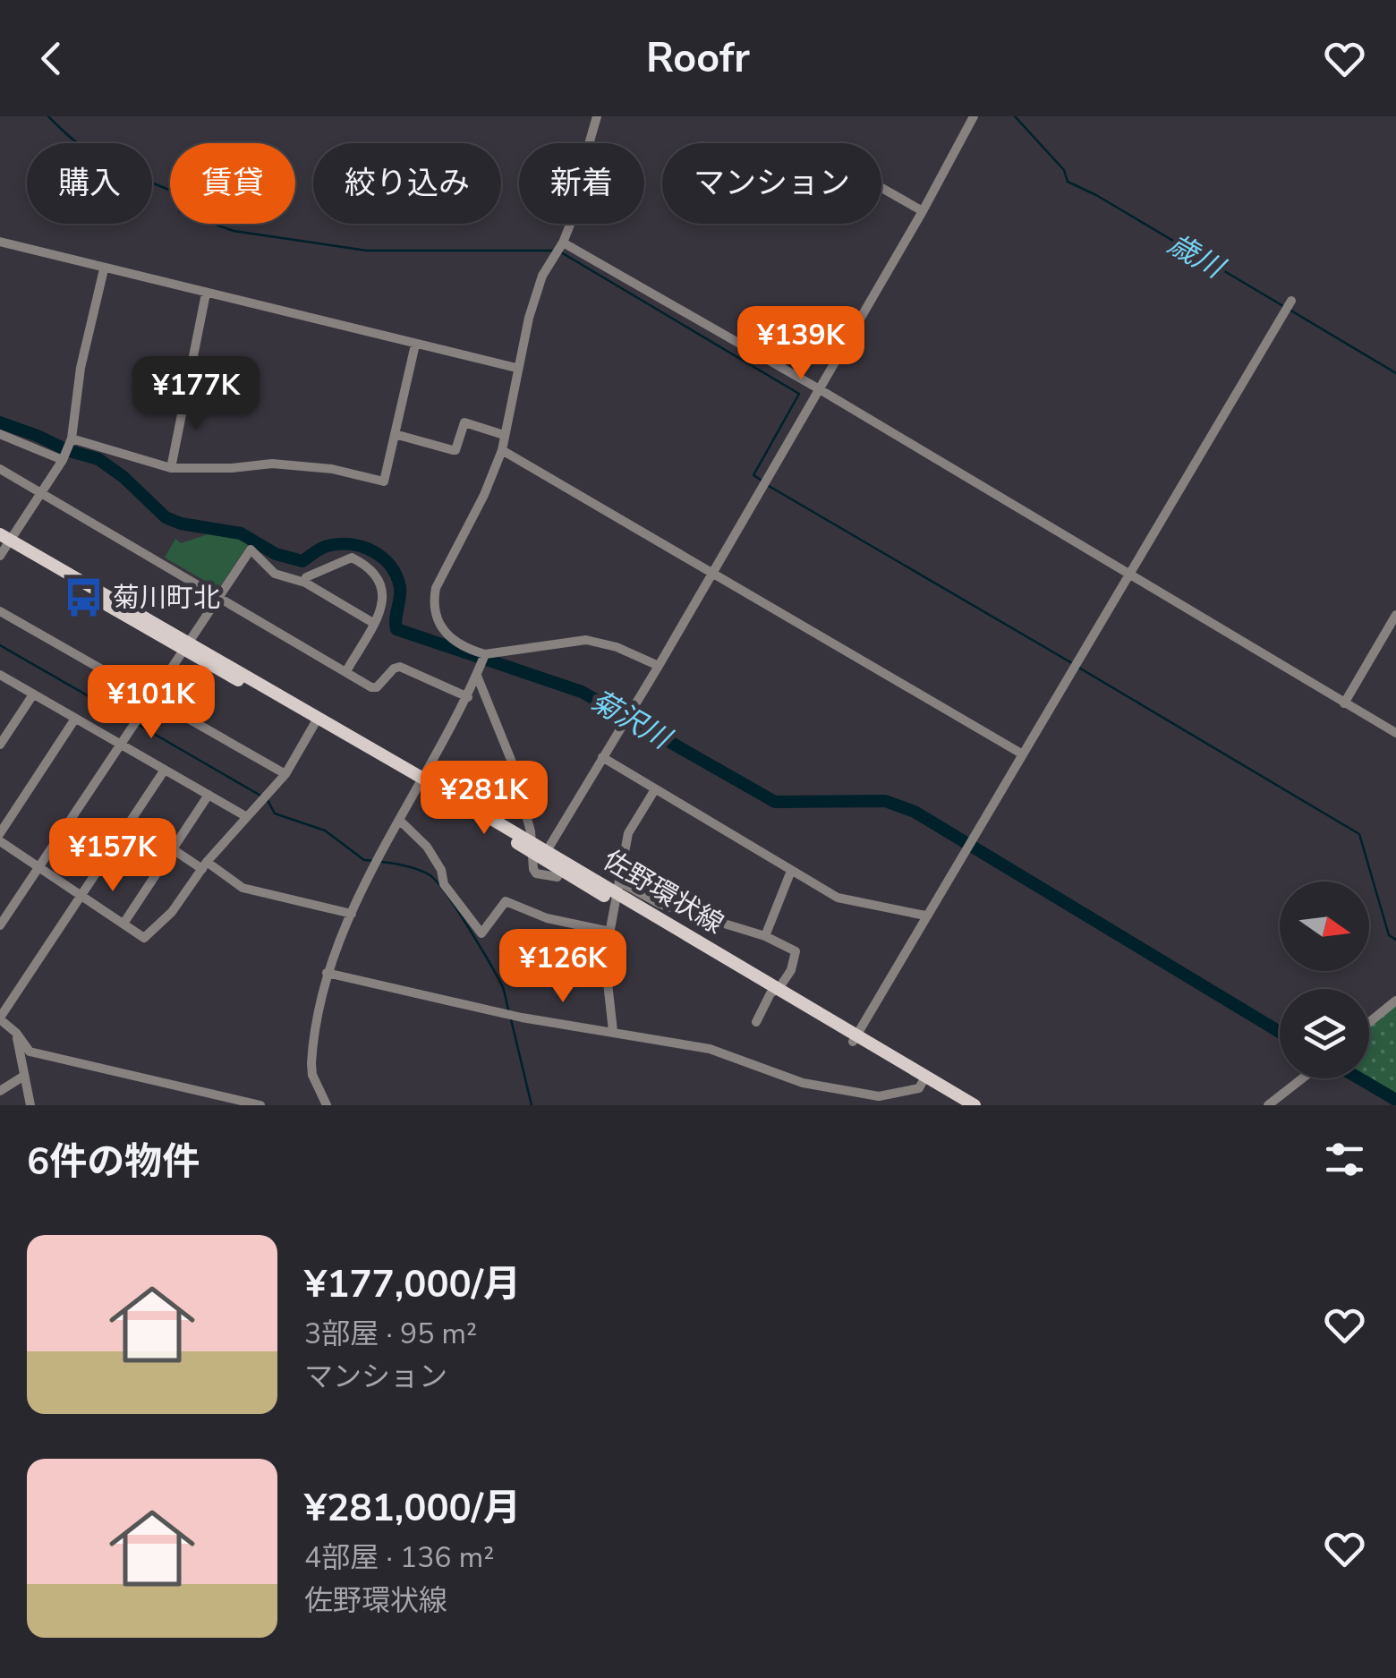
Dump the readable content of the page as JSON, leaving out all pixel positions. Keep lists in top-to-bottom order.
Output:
{
  "streets": {
    "main road": ["佐野環状線"]
  },
  "water": ["歳川", "菊沢川"],
  "places": {
    "bus stop": ["菊川町北"]
  },
  "north": "right",
  "page": {
    "header": "Roofr",
    "chip": [
      "購入",
      "賃貸",
      "絞り込み",
      "新着",
      "マンション"
    ],
    "price": [
      "¥139K",
      "¥177K",
      "¥101K",
      "¥281K",
      "¥157K",
      "¥126K"
    ],
    "heading": "6件の物件",
    "list": [
      {
        "name": "¥177,000/月",
        "note": "3部屋 · 95 m² · マンション"
      },
      {
        "name": "¥281,000/月",
        "note": "4部屋 · 136 m² · 佐野環状線"
      }
    ]
  }
}
